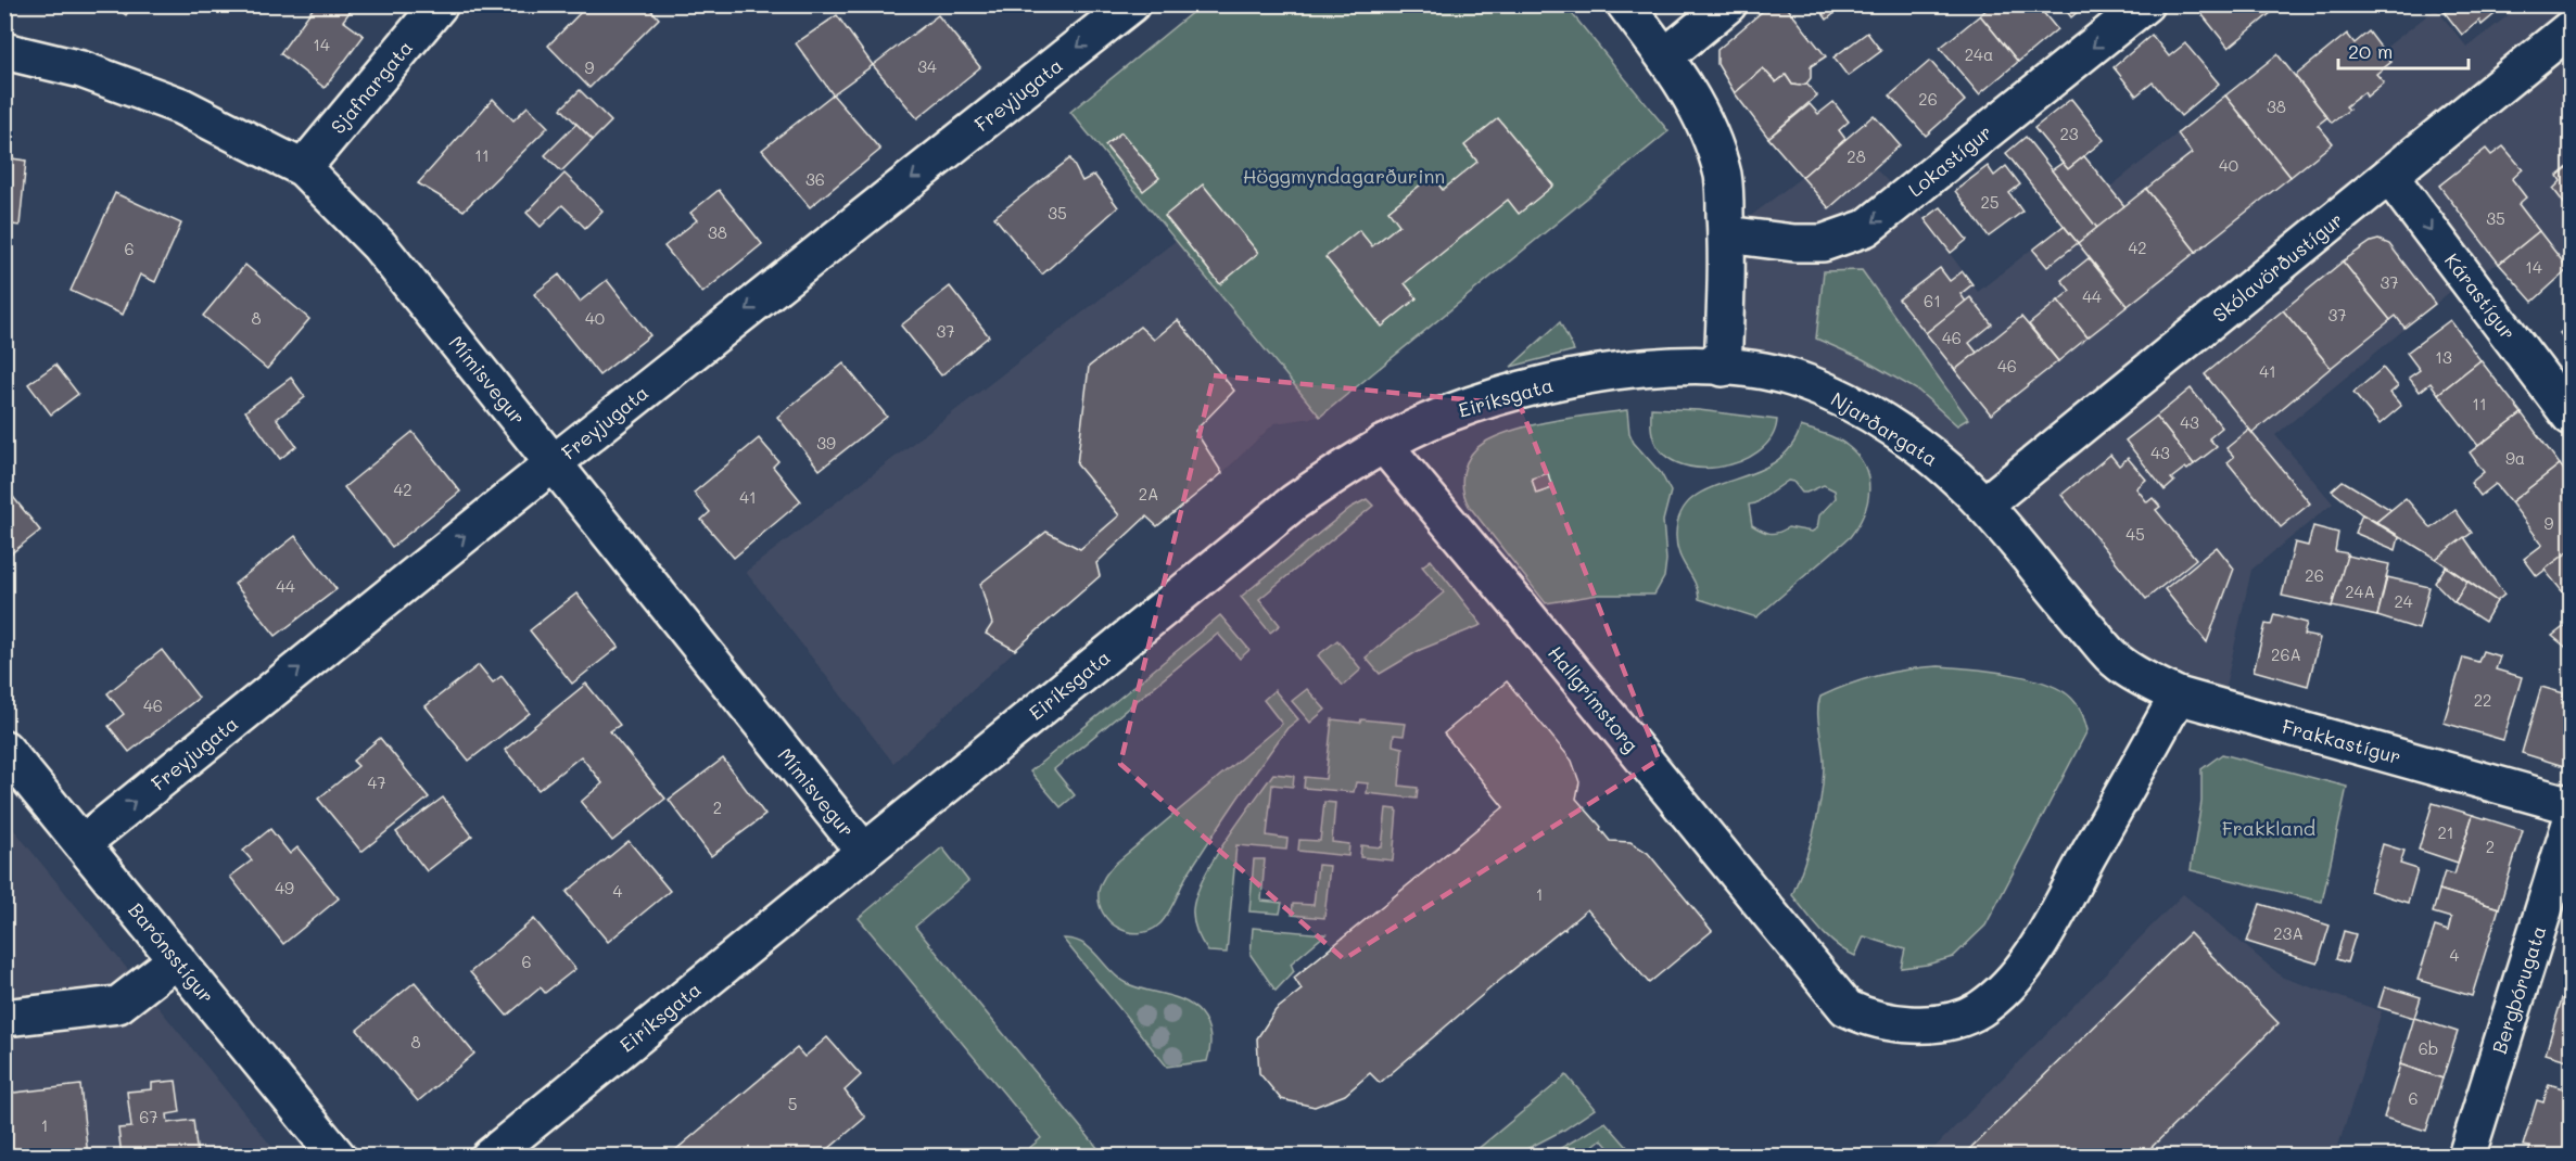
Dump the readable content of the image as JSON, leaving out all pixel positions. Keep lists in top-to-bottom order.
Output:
{
  "streets": {
    "street": [
      "Sjafnargata",
      "Freyjugata",
      "Lokastígur",
      "Skólavörðustígur",
      "Kárastígur",
      "Mímisvegur",
      "Eiríksgata",
      "Njarðargata",
      "Hallgrímstorg",
      "Frakkastígur",
      "Barónsstígur",
      "Bergþórugata"
    ]
  },
  "crossings": [
    ["Sjafnargata", "Mímisvegur"],
    ["Freyjugata", "Mímisvegur"],
    ["Freyjugata", "Barónsstígur"],
    ["Skólavörðustígur", "Kárastígur"],
    ["Skólavörðustígur", "Njarðargata"],
    ["Mímisvegur", "Eiríksgata"],
    ["Eiríksgata", "Njarðargata"],
    ["Eiríksgata", "Hallgrímstorg"],
    ["Njarðargata", "Frakkastígur"],
    ["Hallgrímstorg", "Frakkastígur"]
  ],
  "one_way": ["Lokastígur", "Kárastígur"],
  "parks": ["Höggmyndagarðurinn", "Frakkland"],
  "house_numbers": [
    "14",
    "24a",
    "34",
    "9",
    "26",
    "38",
    "23",
    "11",
    "28",
    "40",
    "36",
    "25",
    "35",
    "35",
    "38",
    "42",
    "6",
    "14",
    "37",
    "44",
    "61",
    "37",
    "8",
    "40",
    "37",
    "46",
    "13",
    "46",
    "41",
    "11",
    "43",
    "39",
    "43",
    "9a",
    "42",
    "2A",
    "41",
    "9",
    "45",
    "26",
    "44",
    "24A",
    "24",
    "26A",
    "22",
    "46",
    "47",
    "2",
    "21",
    "2",
    "49",
    "4",
    "1",
    "23A",
    "4",
    "6",
    "8",
    "6b",
    "6",
    "5",
    "67",
    "1"
  ],
  "scale_bar": "20 m"
}
